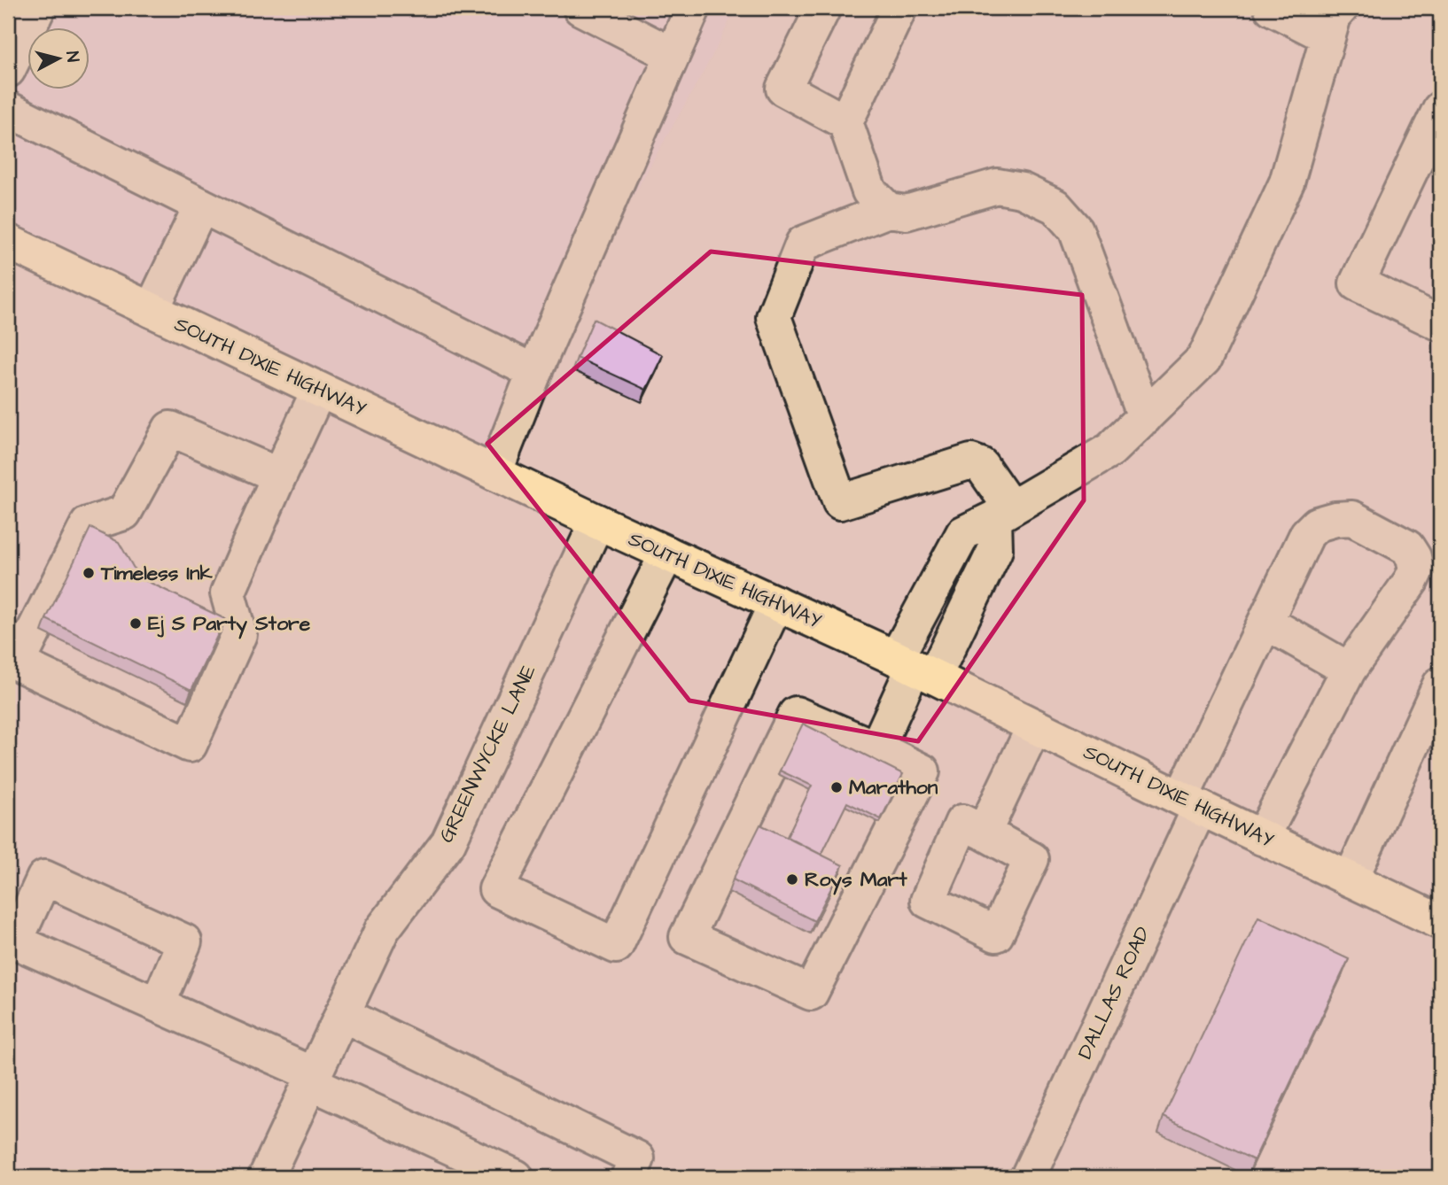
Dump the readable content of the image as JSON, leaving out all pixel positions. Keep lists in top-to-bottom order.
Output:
{
  "streets": {
    "main road": ["SOUTH DIXIE HIGHWAY"],
    "street": ["GREENWYCKE LANE", "DALLAS ROAD"]
  },
  "crossings": [
    ["SOUTH DIXIE HIGHWAY", "GREENWYCKE LANE"],
    ["SOUTH DIXIE HIGHWAY", "DALLAS ROAD"]
  ],
  "places": [
    "Timeless Ink",
    "Ej S Party Store",
    "Marathon",
    "Roys Mart"
  ],
  "north": "right"
}
